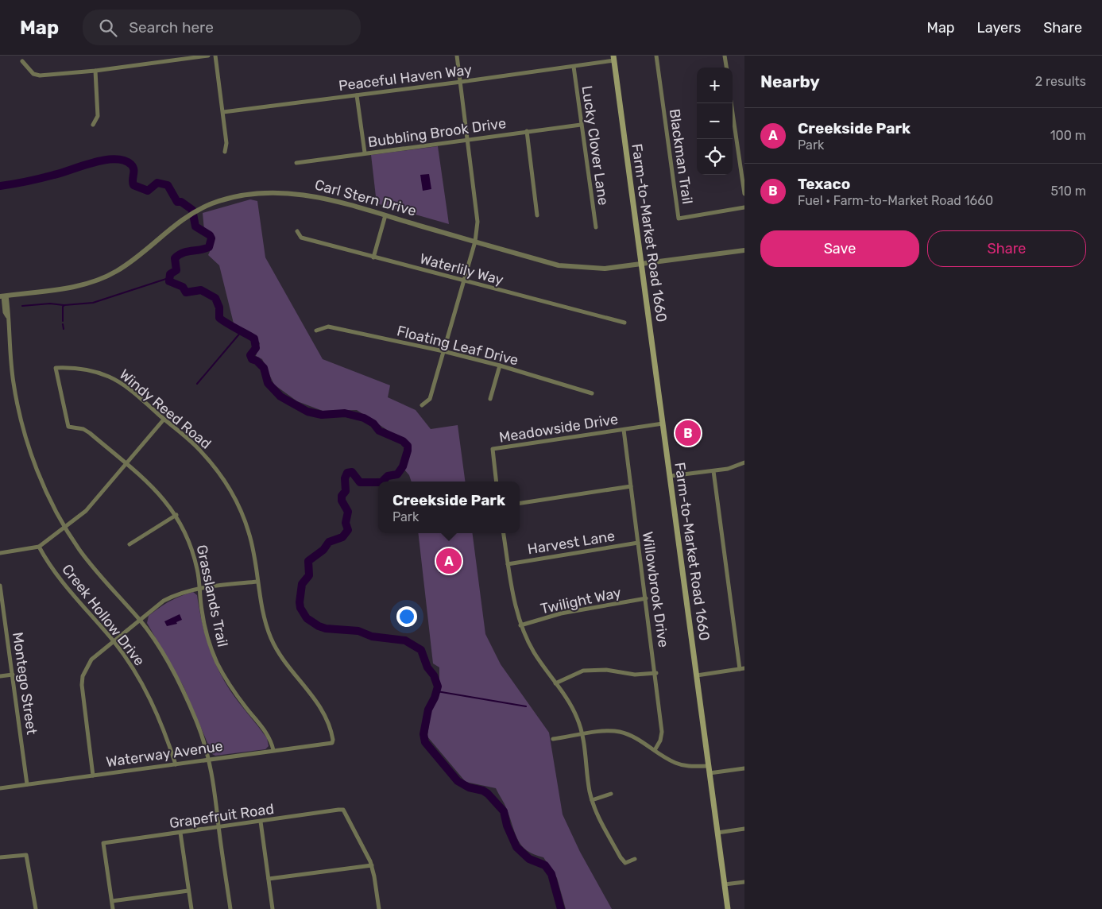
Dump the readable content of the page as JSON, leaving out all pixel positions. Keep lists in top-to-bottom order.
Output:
{
  "streets": {
    "main road": ["Farm-to-Market Road 1660"],
    "street": [
      "Peaceful Haven Way",
      "Bubbling Brook Drive",
      "Lucky Clover Lane",
      "Blackman Trail",
      "Carl Stern Drive",
      "Waterlily Way",
      "Floating Leaf Drive",
      "Windy Reed Road",
      "Meadowside Drive",
      "Harvest Lane",
      "Willowbrook Drive",
      "Grasslands Trail",
      "Twilight Way",
      "Creek Hollow Drive",
      "Montego Street",
      "Waterway Avenue",
      "Grapefruit Road"
    ]
  },
  "crossings": [
    ["Peaceful Haven Way", "Lucky Clover Lane"],
    ["Peaceful Haven Way", "Farm-to-Market Road 1660"],
    ["Bubbling Brook Drive", "Lucky Clover Lane"],
    ["Carl Stern Drive", "Farm-to-Market Road 1660"],
    ["Farm-to-Market Road 1660", "Meadowside Drive"],
    ["Windy Reed Road", "Grasslands Trail"],
    ["Windy Reed Road", "Waterway Avenue"],
    ["Meadowside Drive", "Willowbrook Drive"],
    ["Harvest Lane", "Willowbrook Drive"],
    ["Willowbrook Drive", "Twilight Way"],
    ["Grasslands Trail", "Waterway Avenue"],
    ["Creek Hollow Drive", "Waterway Avenue"],
    ["Montego Street", "Waterway Avenue"]
  ],
  "page": {
    "header": "Map",
    "search": "Search here",
    "nav": ["Map", "Layers", "Share"],
    "heading": ["Nearby", "2 results"],
    "map_buttons": ["+", "−"],
    "list": [
      {
        "mark": "A",
        "name": "Creekside Park",
        "note": "Park",
        "value": "100 m"
      },
      {
        "mark": "B",
        "name": "Texaco",
        "note": "Fuel · Farm-to-Market Road 1660",
        "value": "510 m"
      }
    ],
    "buttons": ["Save", "Share"],
    "pins": ["B", "A"],
    "popup": ["Creekside Park", "Park"]
  }
}
